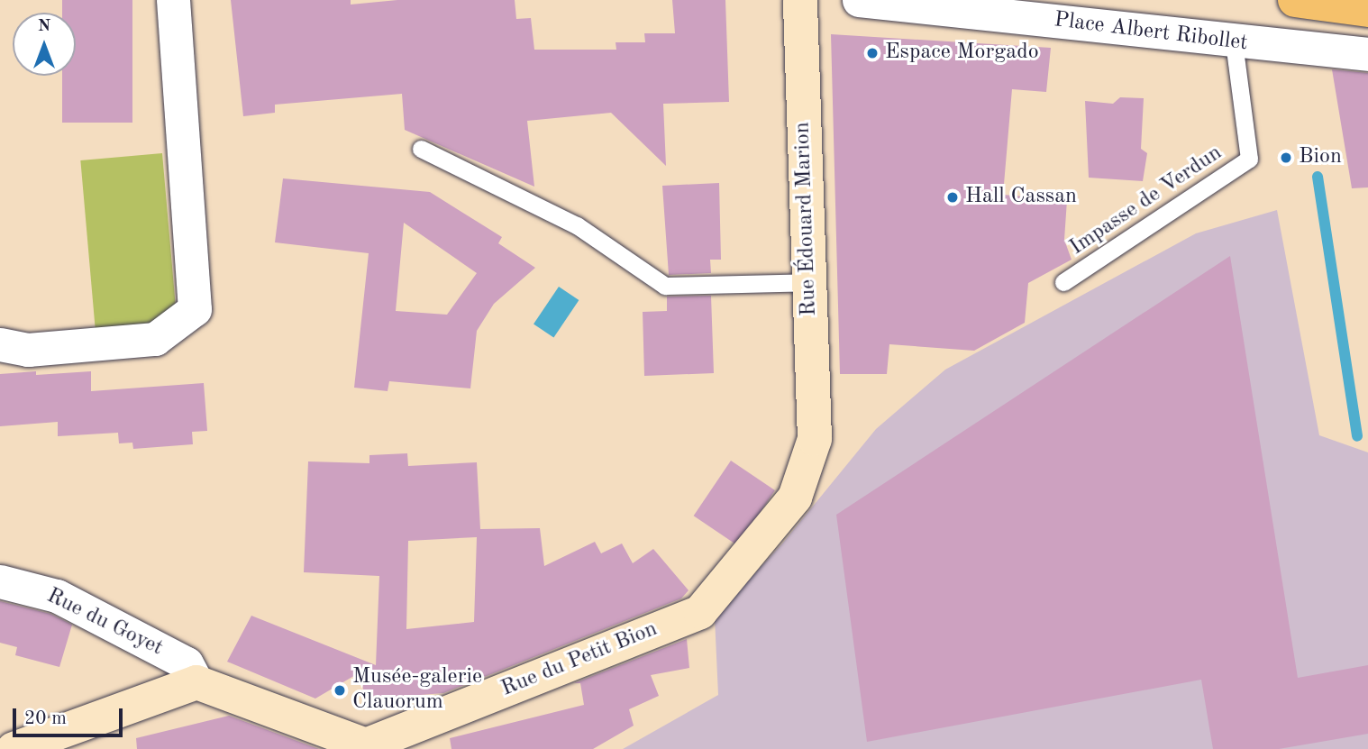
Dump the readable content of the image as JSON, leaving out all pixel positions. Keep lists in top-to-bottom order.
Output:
{
  "streets": {
    "street": [
      "Place Albert Ribollet",
      "Rue Édouard Marion",
      "Rue du Goyet",
      "Rue du Petit Bion"
    ],
    "lane": ["Impasse de Verdun"]
  },
  "crossings": [
    ["Place Albert Ribollet", "Impasse de Verdun"],
    ["Rue Édouard Marion", "Rue du Petit Bion"],
    ["Rue du Goyet", "Rue du Petit Bion"]
  ],
  "places": [
    "Espace Morgado",
    "Bion",
    "Hall Cassan",
    "Musée-galerie Clauorum"
  ],
  "scale_bar": "20 m",
  "north": "top"
}
